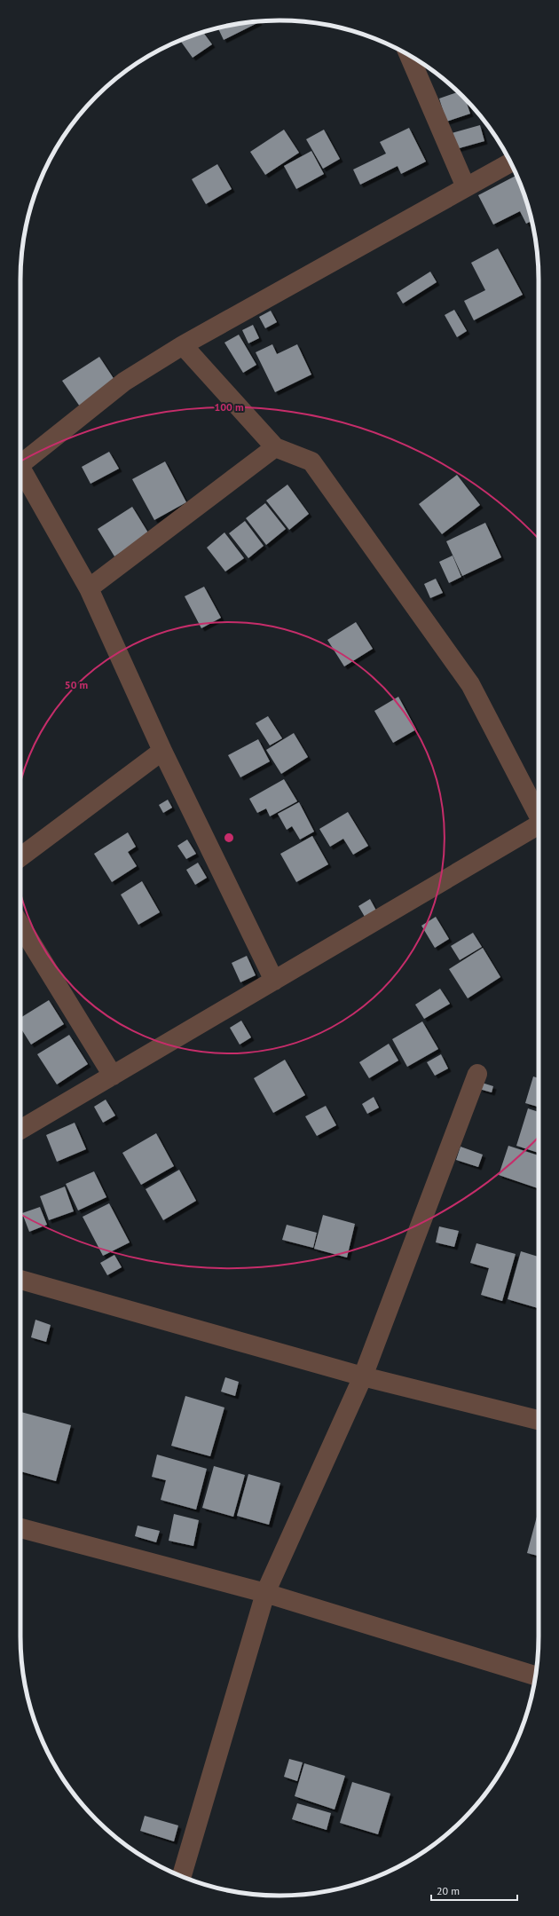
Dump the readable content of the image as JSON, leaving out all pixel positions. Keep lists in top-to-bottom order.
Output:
{
  "scale_bar": "20 m",
  "rings": ["100 m", "50 m"]
}
